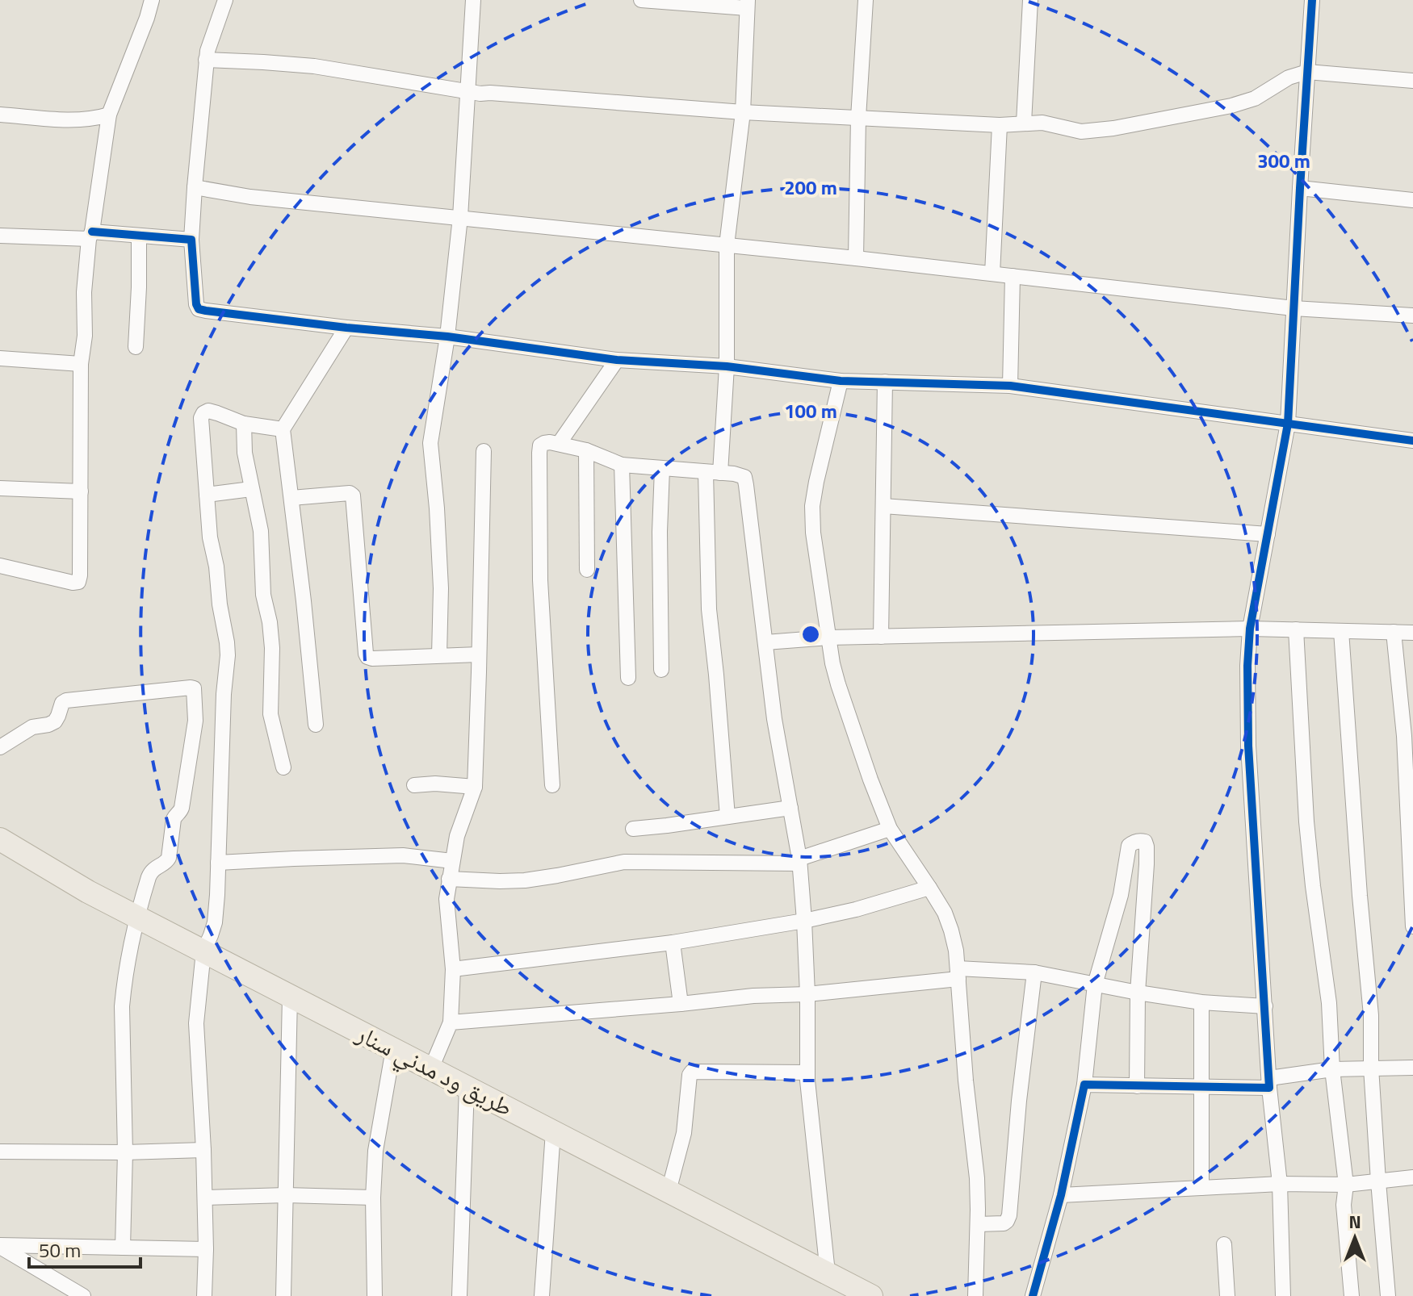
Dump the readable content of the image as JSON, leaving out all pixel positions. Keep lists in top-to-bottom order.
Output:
{
  "streets": {
    "highway": ["طريق ود مدني سنار"]
  },
  "scale_bar": "50 m",
  "north": "top",
  "rings": ["300 m", "200 m", "100 m"]
}
